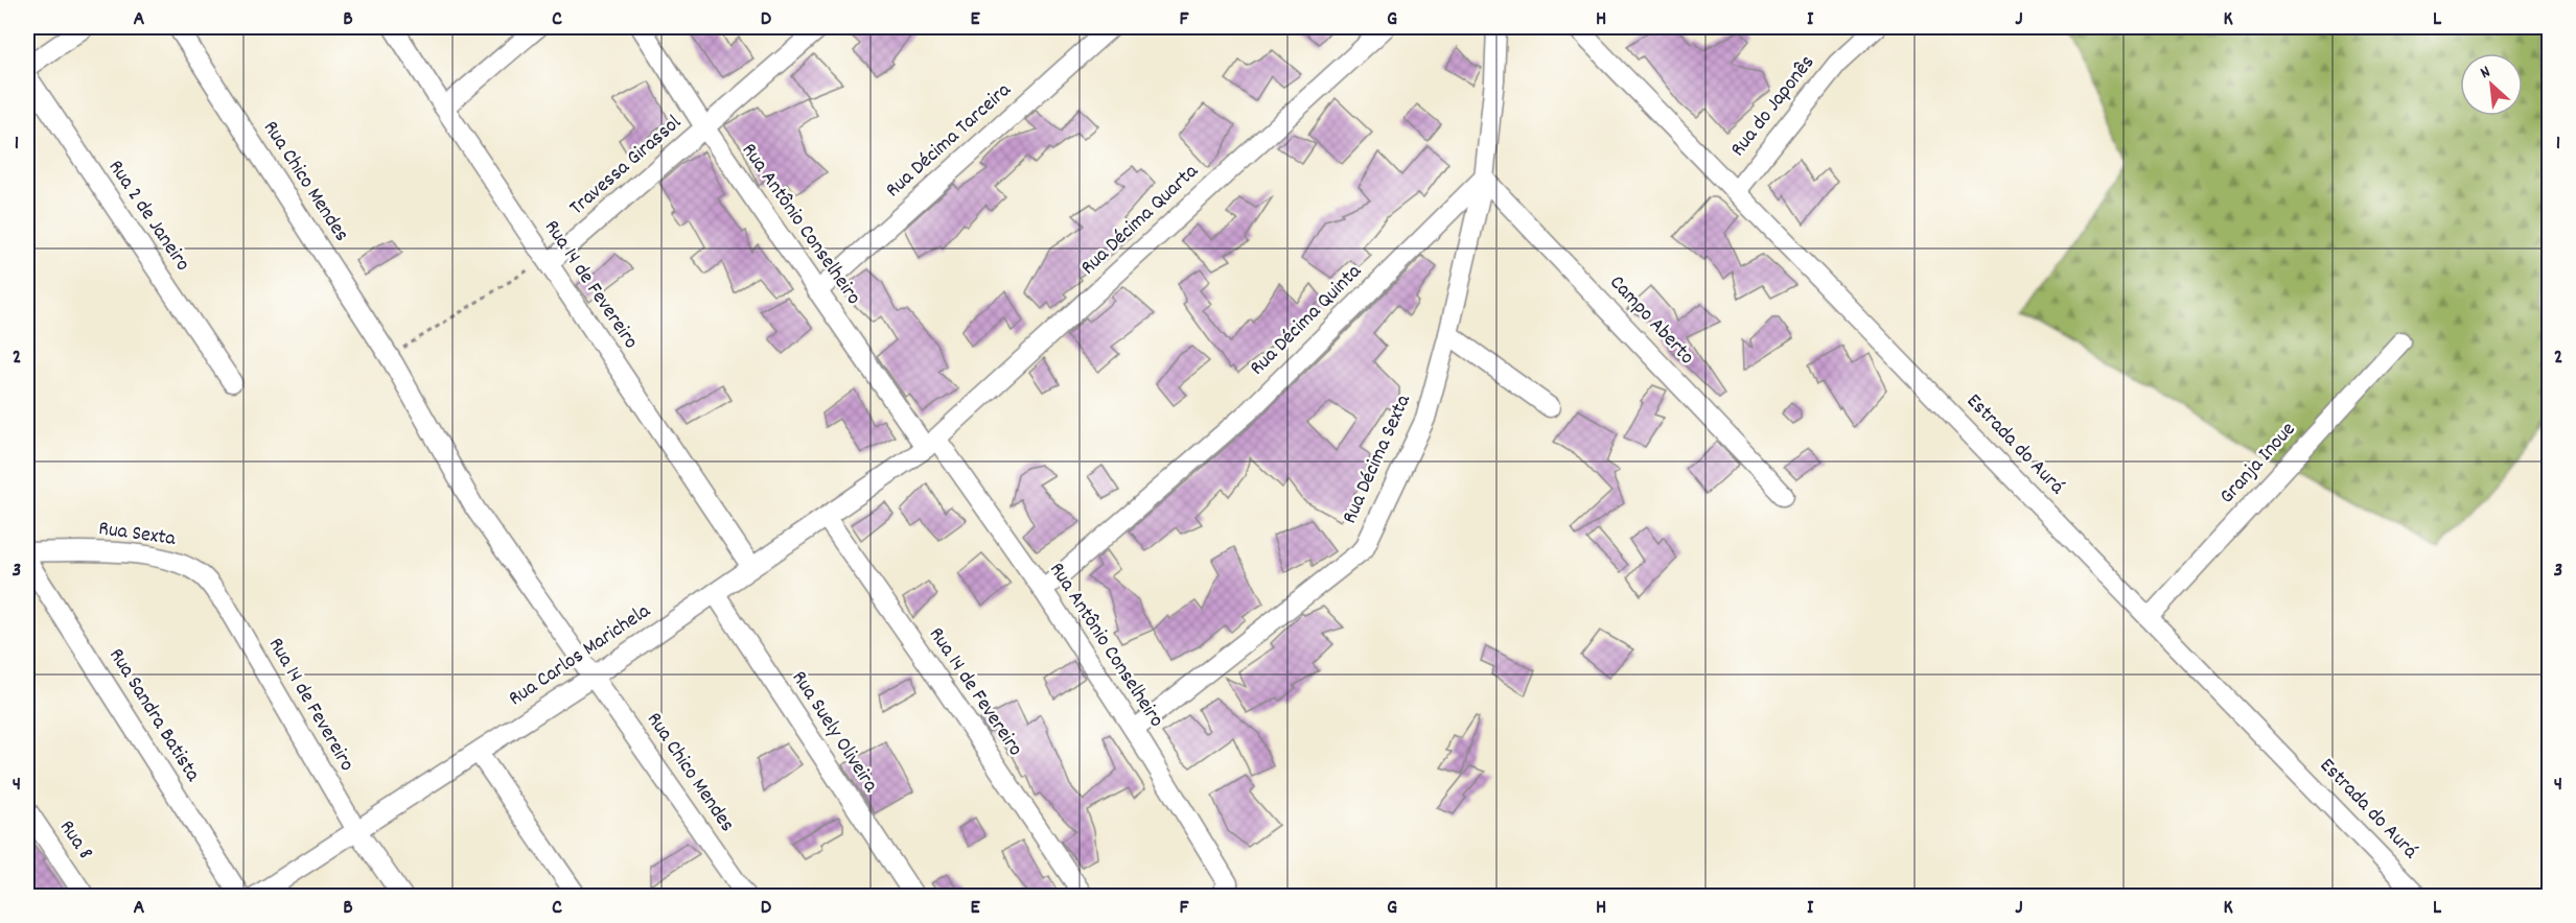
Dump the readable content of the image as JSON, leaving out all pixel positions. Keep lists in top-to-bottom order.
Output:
{
  "streets": {
    "street": [
      "Rua do Japonês",
      "Rua Décima Tarceira",
      "Travessa Girassol",
      "Rua Chico Mendes",
      "Rua 2 de Janeiro",
      "Rua Décima Quarta",
      "Rua Antônio Conselheiro",
      "Rua 14 de Fevereiro",
      "Rua Décima Quinta",
      "Campo Aberto",
      "Estrada do Aurá",
      "Rua Décima Sexta",
      "Granja Inoue",
      "Rua Sexta",
      "Rua Carlos Marichela",
      "Rua Sandra Batista",
      "Rua Suely Oliveira",
      "Rua 8"
    ]
  },
  "crossings": [
    ["Rua do Japonês", "Estrada do Aurá"],
    ["Rua Décima Tarceira", "Rua Antônio Conselheiro"],
    ["Travessa Girassol", "Rua Antônio Conselheiro"],
    ["Travessa Girassol", "Rua 14 de Fevereiro"],
    ["Rua Chico Mendes", "Rua Carlos Marichela"],
    ["Rua Décima Quarta", "Rua Antônio Conselheiro"],
    ["Rua Décima Quarta", "Rua Carlos Marichela"],
    ["Rua Antônio Conselheiro", "Rua Décima Quinta"],
    ["Rua Antônio Conselheiro", "Rua Décima Sexta"],
    ["Rua Antônio Conselheiro", "Rua Carlos Marichela"],
    ["Rua 14 de Fevereiro", "Rua Sexta"],
    ["Rua 14 de Fevereiro", "Rua Carlos Marichela"],
    ["Rua Décima Quinta", "Campo Aberto"],
    ["Rua Décima Quinta", "Rua Décima Sexta"],
    ["Campo Aberto", "Rua Décima Sexta"],
    ["Estrada do Aurá", "Granja Inoue"],
    ["Rua Carlos Marichela", "Rua Suely Oliveira"]
  ],
  "north": "top left",
  "grid": {
    "columns": [
      "A",
      "B",
      "C",
      "D",
      "E",
      "F",
      "G",
      "H",
      "I",
      "J",
      "K",
      "L"
    ],
    "rows": [
      "1",
      "2",
      "3",
      "4"
    ]
  }
}
